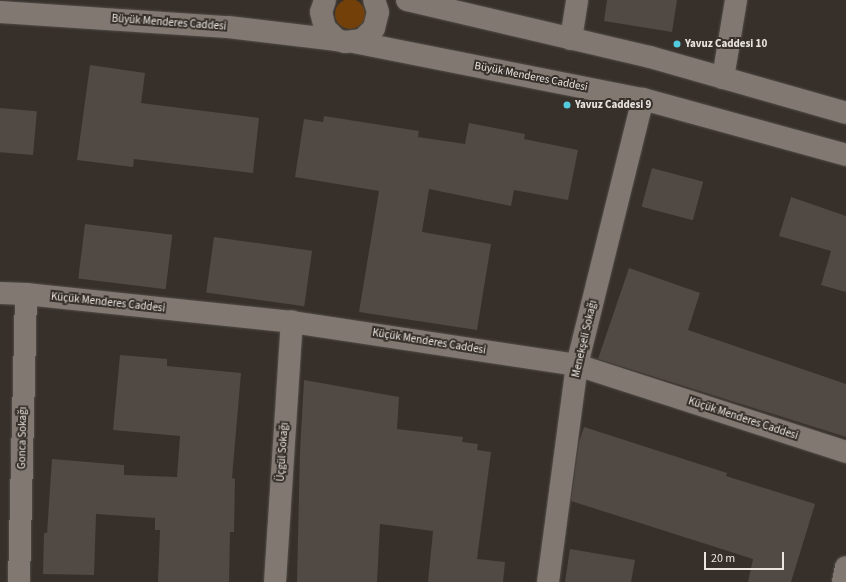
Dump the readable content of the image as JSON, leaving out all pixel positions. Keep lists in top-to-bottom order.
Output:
{
  "streets": {
    "street": [
      "Büyük Menderes Caddesi",
      "Küçük Menderes Caddesi",
      "Menekşeli Sokağı",
      "Gonca Sokağı",
      "Üçgül Sokağı"
    ]
  },
  "crossings": [
    ["Büyük Menderes Caddesi", "Menekşeli Sokağı"],
    ["Küçük Menderes Caddesi", "Menekşeli Sokağı"],
    ["Küçük Menderes Caddesi", "Gonca Sokağı"],
    ["Küçük Menderes Caddesi", "Üçgül Sokağı"]
  ],
  "places": ["Yavuz Caddesi 10", "Yavuz Caddesi 9"],
  "scale_bar": "20 m"
}
